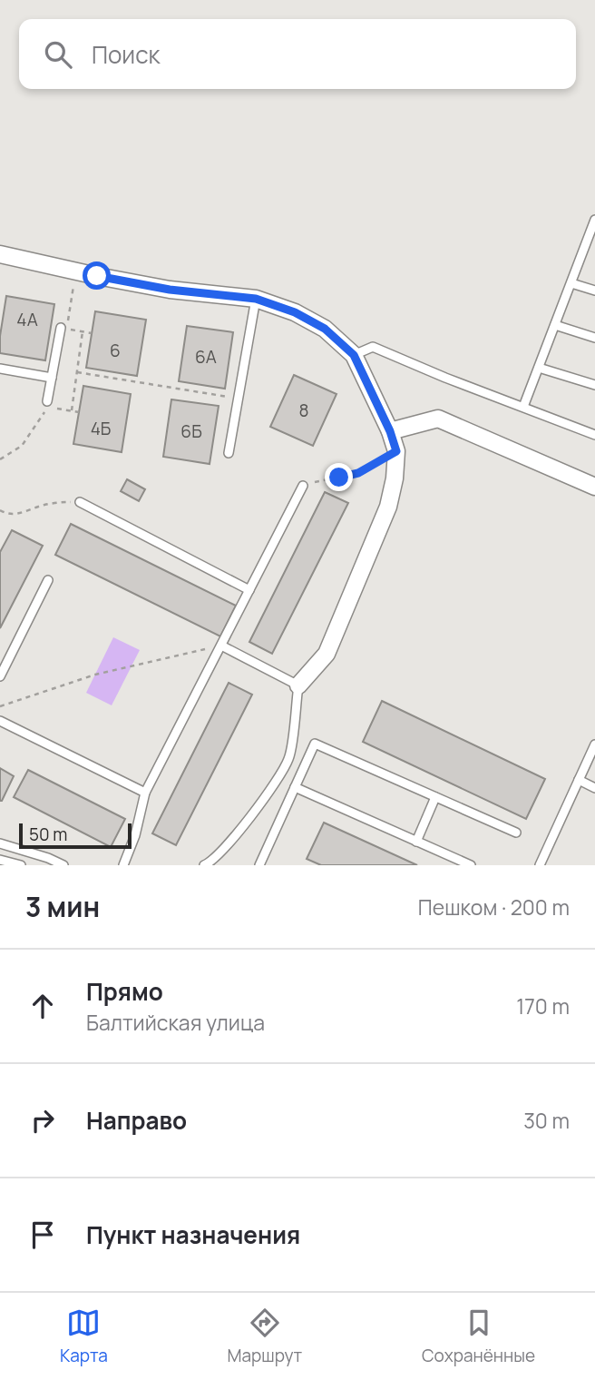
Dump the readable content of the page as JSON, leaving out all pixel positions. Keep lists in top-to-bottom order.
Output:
{
  "house_numbers": [
    "4А",
    "6",
    "6А",
    "8",
    "4Б",
    "6Б"
  ],
  "scale_bar": "50 m",
  "page": {
    "search": "Поиск",
    "scale": "50 m",
    "heading": ["3 мин", "Пешком · 200 m"],
    "list": [
      ["Прямо", "Балтийская улица", "170 m"],
      ["Направо", "30 m"],
      "Пункт назначения"
    ],
    "nav": ["Карта", "Маршрут", "Сохранённые"]
  }
}
